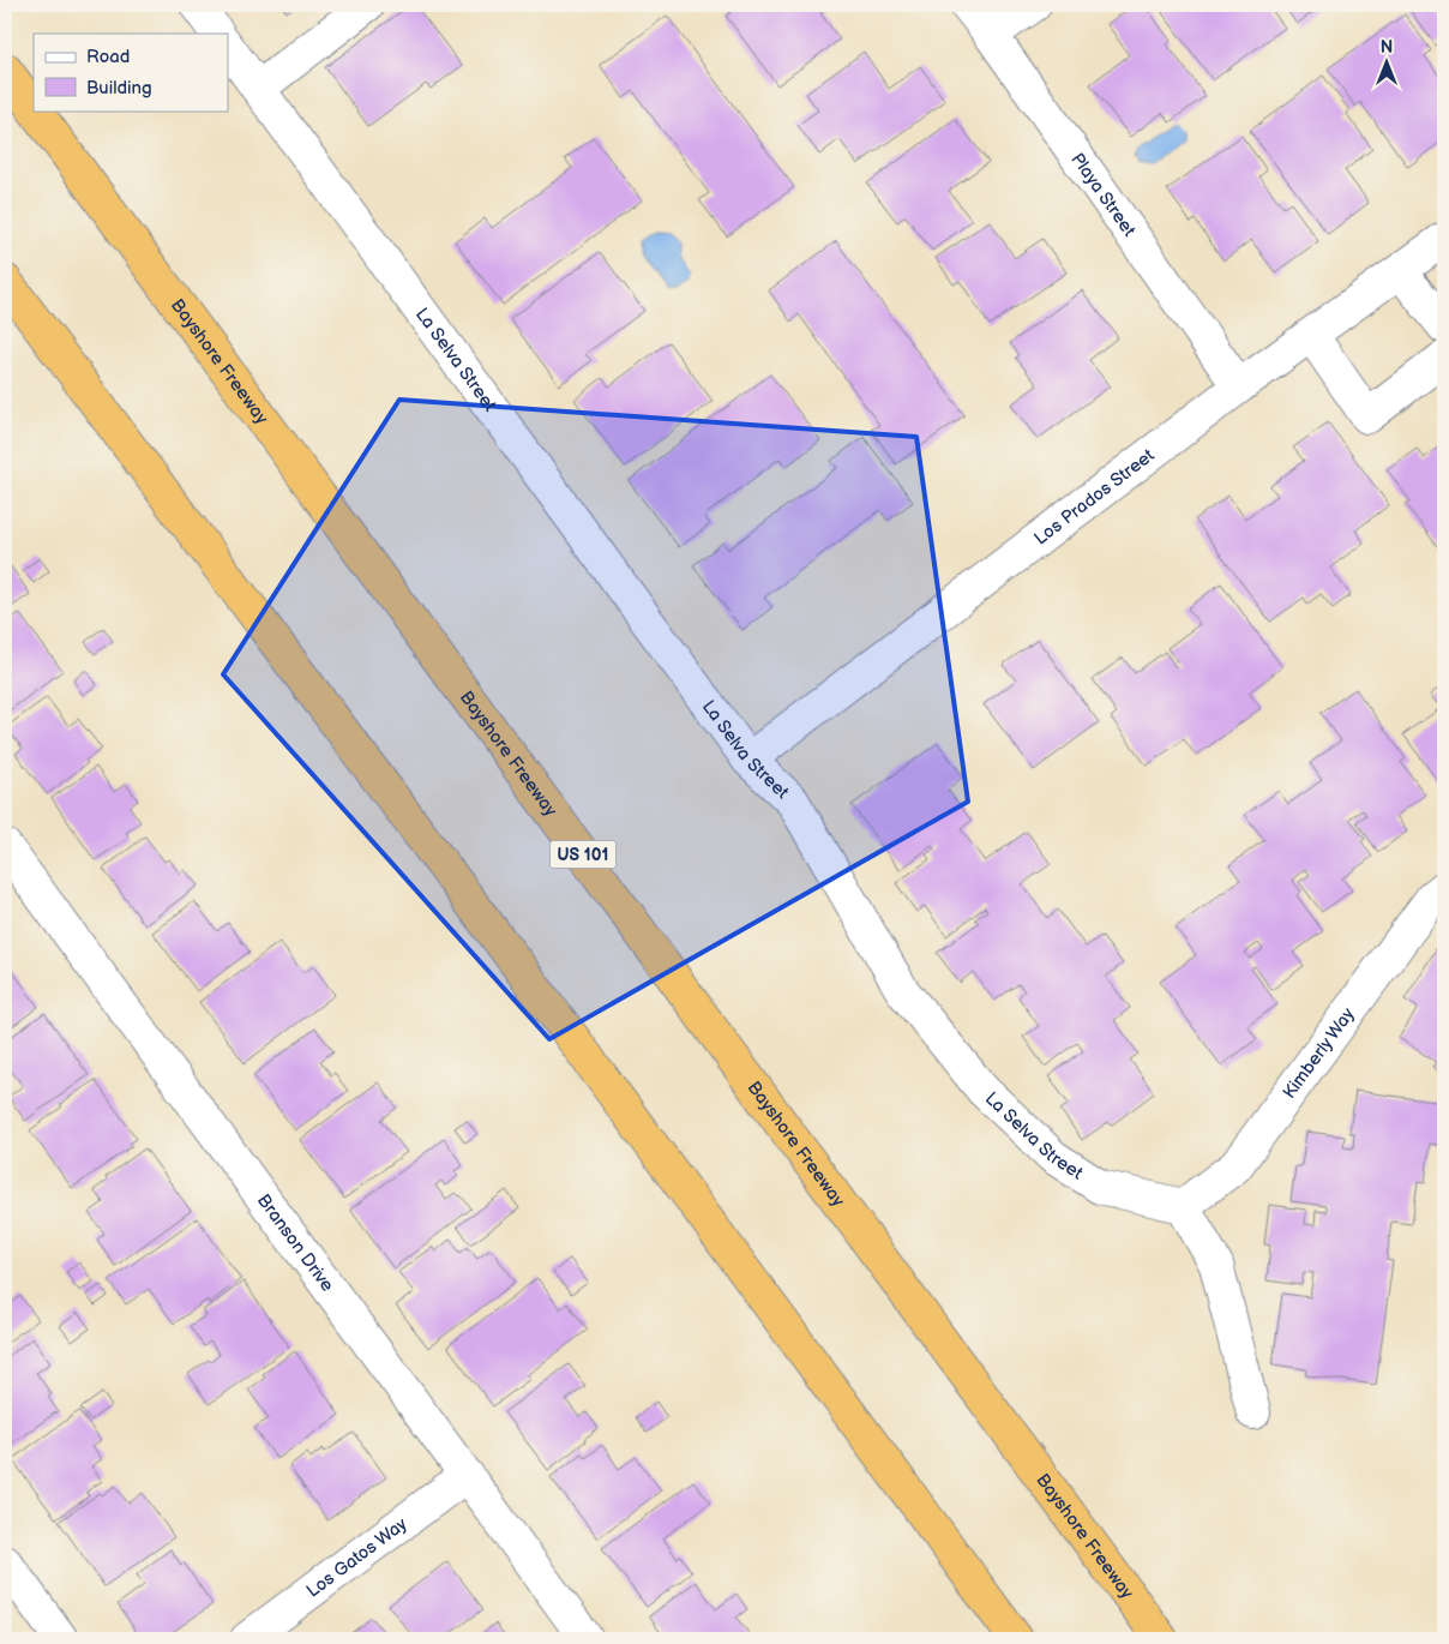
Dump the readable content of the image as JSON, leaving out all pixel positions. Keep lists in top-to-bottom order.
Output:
{
  "streets": {
    "highway": ["Bayshore Freeway", "US 101"],
    "street": [
      "Playa Street",
      "La Selva Street",
      "Los Prados Street",
      "Kimberly Way",
      "Branson Drive",
      "Los Gatos Way"
    ]
  },
  "crossings": [
    ["Playa Street", "Los Prados Street"],
    ["La Selva Street", "Los Prados Street"],
    ["La Selva Street", "Kimberly Way"],
    ["Branson Drive", "Los Gatos Way"]
  ],
  "legend": ["Road", "Building"],
  "north": "top"
}
